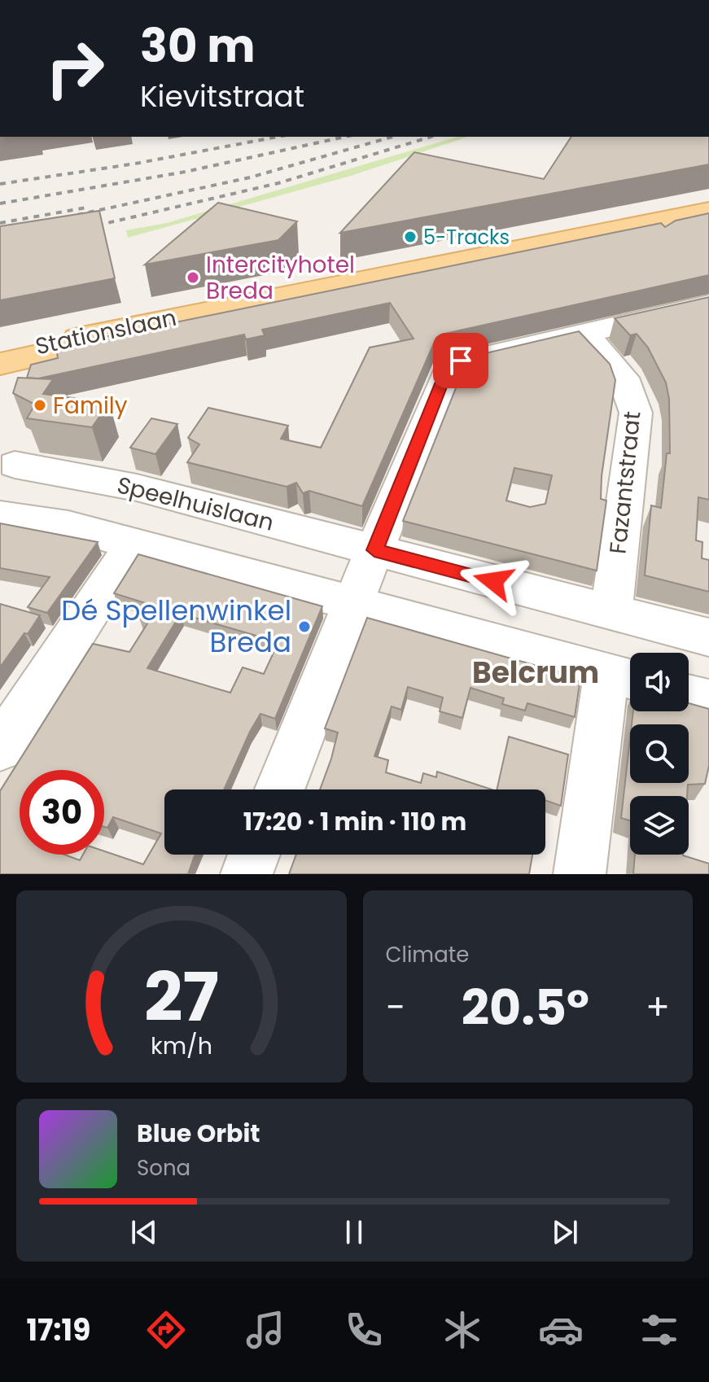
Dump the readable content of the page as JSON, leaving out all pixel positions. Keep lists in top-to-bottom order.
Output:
{
  "streets": {
    "main road": ["Stationslaan"],
    "street": ["Fazantstraat", "Speelhuislaan"]
  },
  "crossings": [
    ["Fazantstraat", "Speelhuislaan"]
  ],
  "districts": ["Belcrum"],
  "places": [
    "5-Tracks",
    "Intercityhotel Breda",
    "Family",
    "Dé Spellenwinkel Breda"
  ],
  "page": {
    "turn": ["30 m", "Kievitstraat"],
    "limit": "30",
    "trip": "17:20 · 1 min · 110 m",
    "tile": "Climate",
    "heat": ["−", "20.5°", "+"],
    "song": ["Blue Orbit", "Sona"],
    "tabs": "17:19",
    "gauge": ["27", "km/h"]
  }
}
